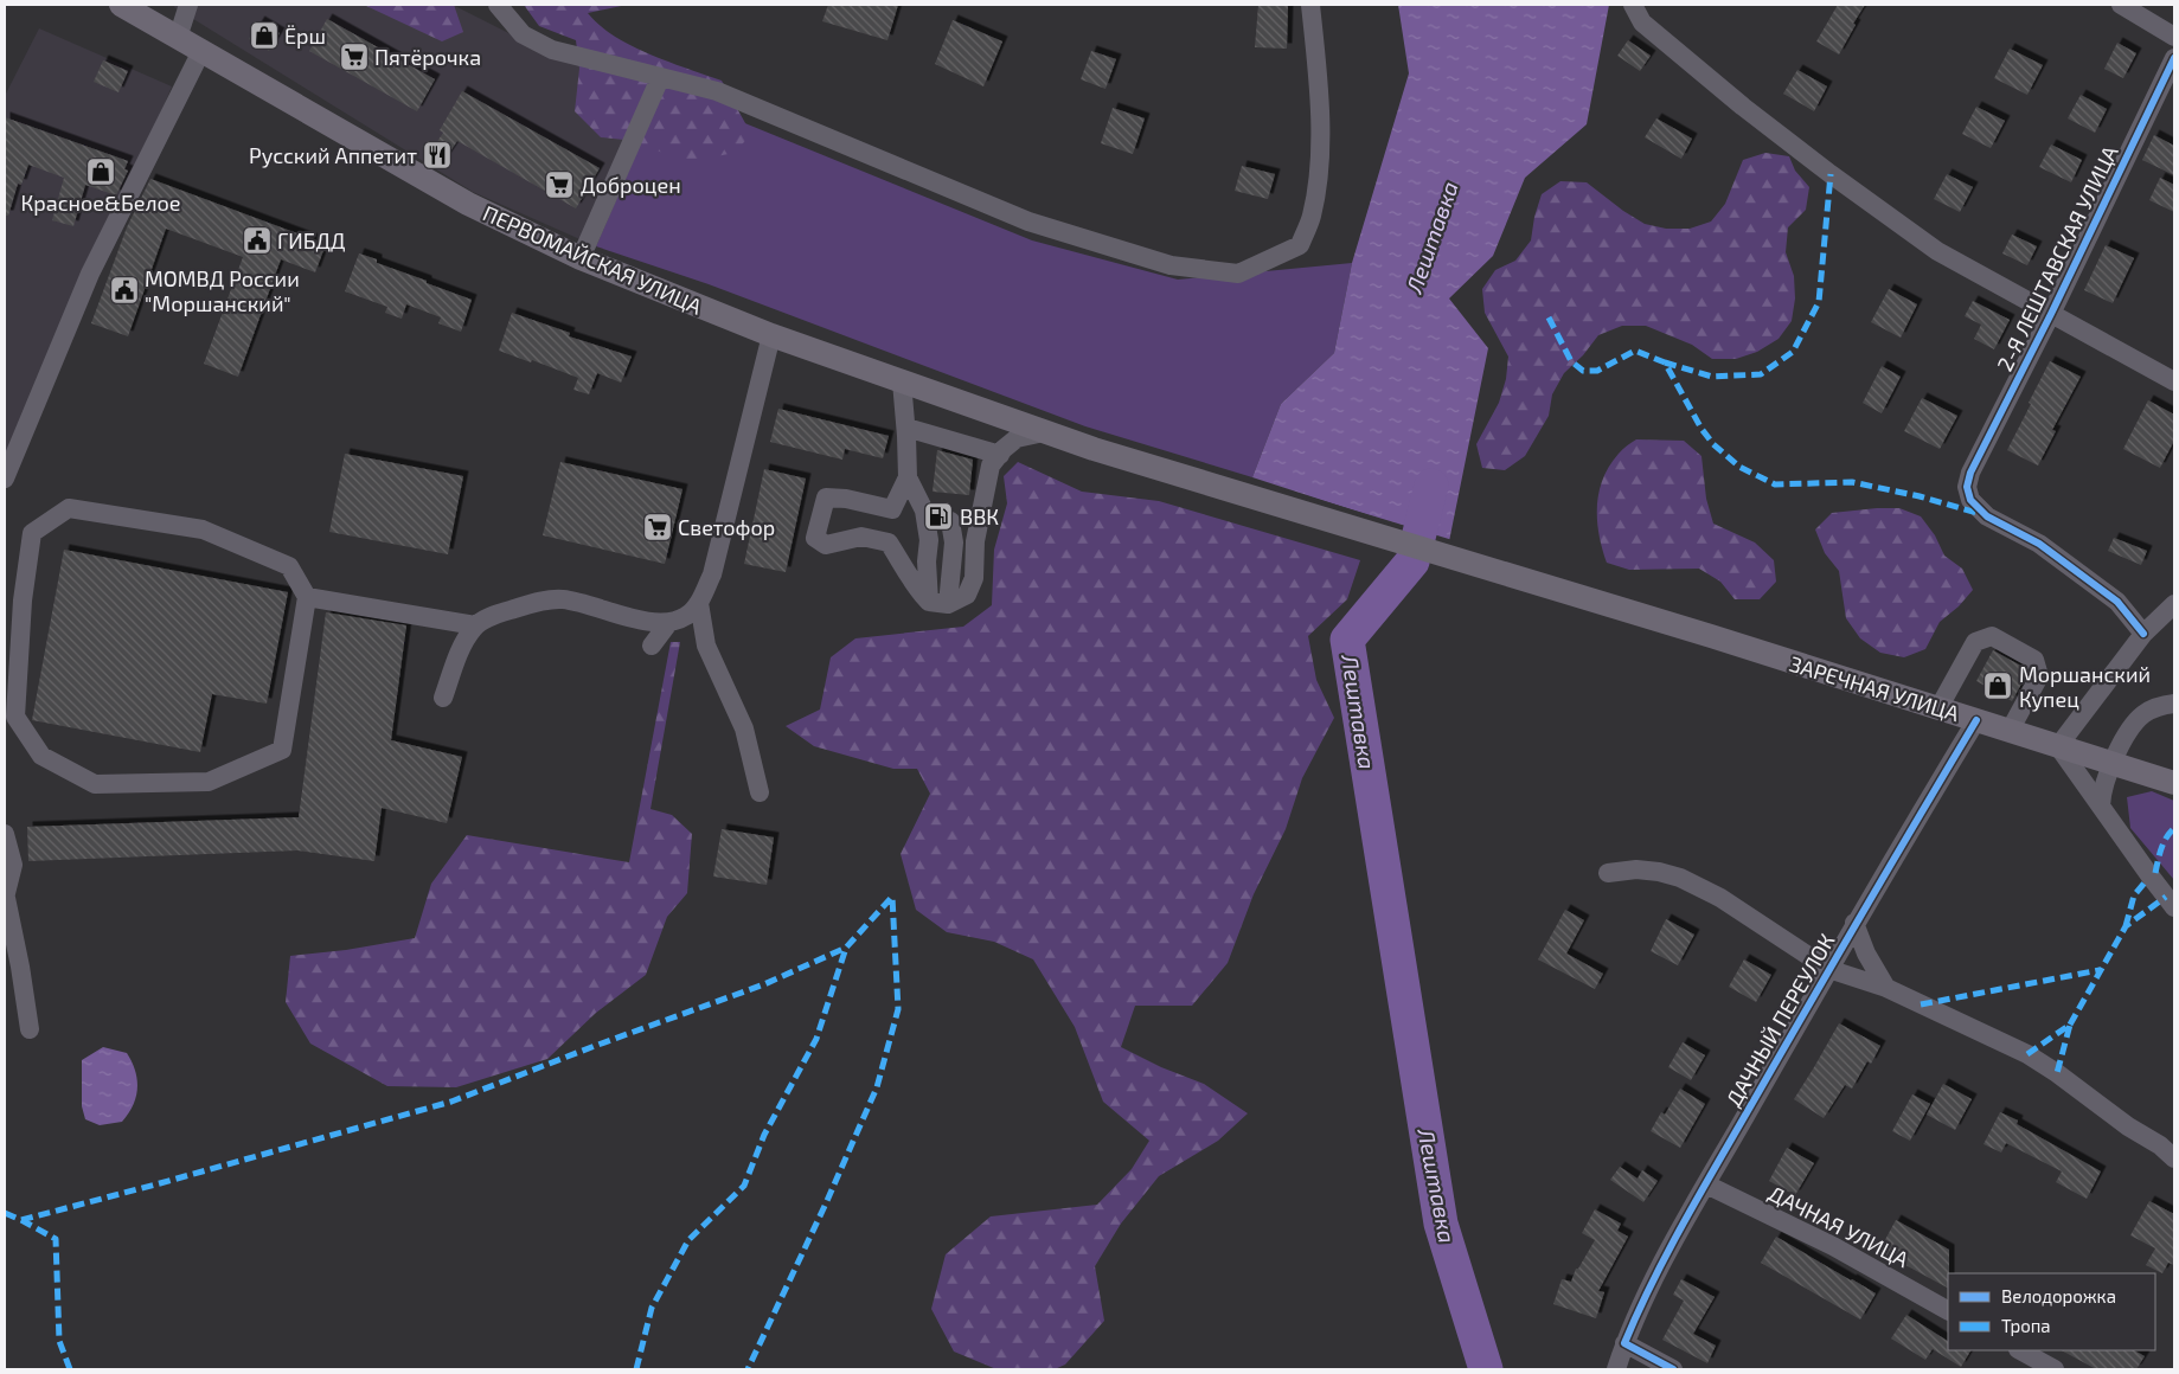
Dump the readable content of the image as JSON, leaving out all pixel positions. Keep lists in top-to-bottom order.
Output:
{
  "streets": {
    "main road": ["ПЕРВОМАЙСКАЯ УЛИЦА", "ЗАРЕЧНАЯ УЛИЦА"],
    "street": ["2-Я ЛЕШТАВСКАЯ УЛИЦА", "ДАЧНЫЙ ПЕРЕУЛОК", "ДАЧНАЯ УЛИЦА"]
  },
  "crossings": [
    ["ПЕРВОМАЙСКАЯ УЛИЦА", "ЗАРЕЧНАЯ УЛИЦА"],
    ["ЗАРЕЧНАЯ УЛИЦА", "ДАЧНЫЙ ПЕРЕУЛОК"],
    ["ДАЧНЫЙ ПЕРЕУЛОК", "ДАЧНАЯ УЛИЦА"]
  ],
  "water": ["Лештавка"],
  "places": {
    "shop": ["Ёрш", "Красное&Белое", "Моршанский Купец"],
    "supermarket": ["Пятёрочка", "Доброцен", "Светофор"],
    "restaurant": ["Русский Аппетит"],
    "public building": ["ГИБДД", "МОМВД России \"Моршанский\""],
    "fuel station": ["ВВК"]
  },
  "legend": ["Велодорожка", "Тропа"]
}
